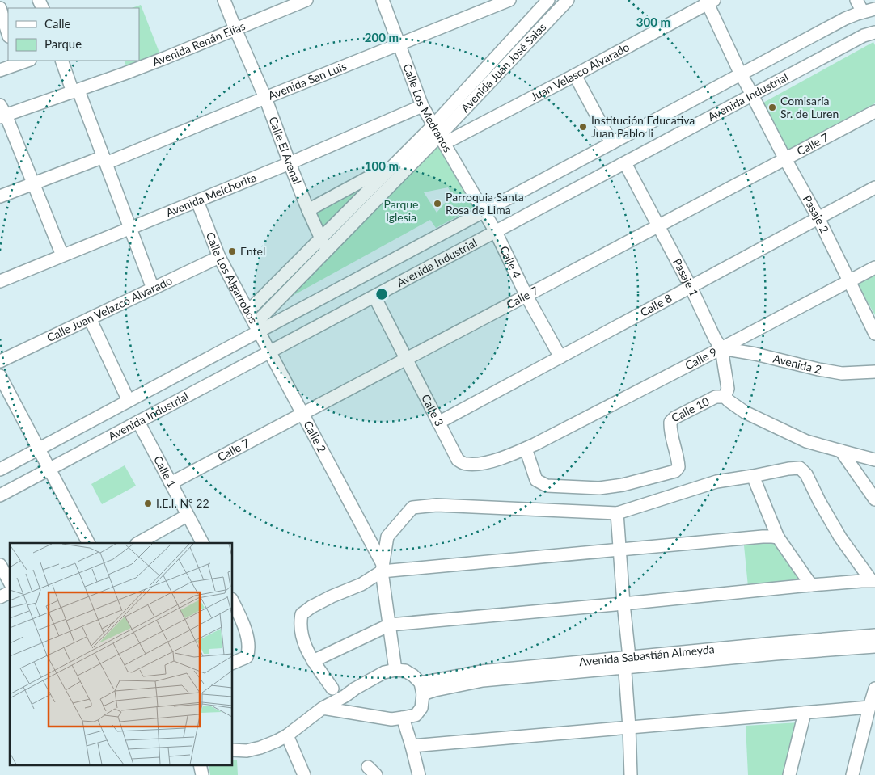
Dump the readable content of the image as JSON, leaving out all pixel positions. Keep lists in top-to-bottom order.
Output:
{
  "streets": {
    "street": [
      "Avenida Renán Elías",
      "Avenida Juan José Salas",
      "Juan Velasco Alvarado",
      "Avenida San Luis",
      "Avenida Industrial",
      "Calle Los Medranos",
      "Calle 7",
      "Calle El Arenal",
      "Avenida Melchorita",
      "Pasaje 2",
      "Calle 4",
      "Calle Los Algarrobos",
      "Pasaje 1",
      "Calle 8",
      "Calle Juan Velazco Alvarado",
      "Calle 9",
      "Avenida 2",
      "Calle 3",
      "Calle 10",
      "Calle 2",
      "Calle 1",
      "Avenida Sabastián Almeyda"
    ]
  },
  "crossings": [
    ["Avenida Renán Elías", "Calle El Arenal"],
    ["Avenida Juan José Salas", "Juan Velasco Alvarado"],
    ["Avenida Juan José Salas", "Calle Los Medranos"],
    ["Juan Velasco Alvarado", "Calle Los Medranos"],
    ["Juan Velasco Alvarado", "Pasaje 2"],
    ["Avenida San Luis", "Calle Los Medranos"],
    ["Avenida San Luis", "Calle El Arenal"],
    ["Avenida Industrial", "Calle Los Medranos"],
    ["Avenida Industrial", "Pasaje 2"],
    ["Avenida Industrial", "Calle 4"],
    ["Avenida Industrial", "Calle Los Algarrobos"],
    ["Avenida Industrial", "Pasaje 1"],
    ["Avenida Industrial", "Calle 3"],
    ["Avenida Industrial", "Calle 2"],
    ["Avenida Industrial", "Calle 1"],
    ["Calle Los Medranos", "Avenida Melchorita"],
    ["Calle Los Medranos", "Calle 4"],
    ["Calle 7", "Pasaje 2"],
    ["Calle 7", "Calle 4"],
    ["Calle 7", "Pasaje 1"],
    ["Calle 7", "Calle 3"],
    ["Calle 7", "Calle 2"],
    ["Calle 7", "Calle 1"],
    ["Calle El Arenal", "Avenida Melchorita"],
    ["Avenida Melchorita", "Calle Los Algarrobos"],
    ["Pasaje 2", "Calle 8"],
    ["Pasaje 2", "Calle 9"],
    ["Calle 4", "Calle 8"],
    ["Calle Los Algarrobos", "Calle Juan Velazco Alvarado"],
    ["Calle Los Algarrobos", "Calle 2"],
    ["Pasaje 1", "Calle 8"],
    ["Pasaje 1", "Calle 9"],
    ["Pasaje 1", "Avenida 2"],
    ["Pasaje 1", "Calle 10"],
    ["Calle 8", "Calle 3"],
    ["Calle 9", "Avenida 2"],
    ["Calle 9", "Calle 3"],
    ["Calle 9", "Calle 10"],
    ["Calle 3", "Calle 10"]
  ],
  "parks": ["Parque Iglesia"],
  "places": [
    "Comisaría Sr. de Luren",
    "Institución Educativa Juan Pablo Ii",
    "Parroquia Santa Rosa de Lima",
    "Entel",
    "I.E.I. Nº 22"
  ],
  "legend": ["Calle", "Parque"],
  "rings": ["300 m", "200 m", "100 m"]
}
